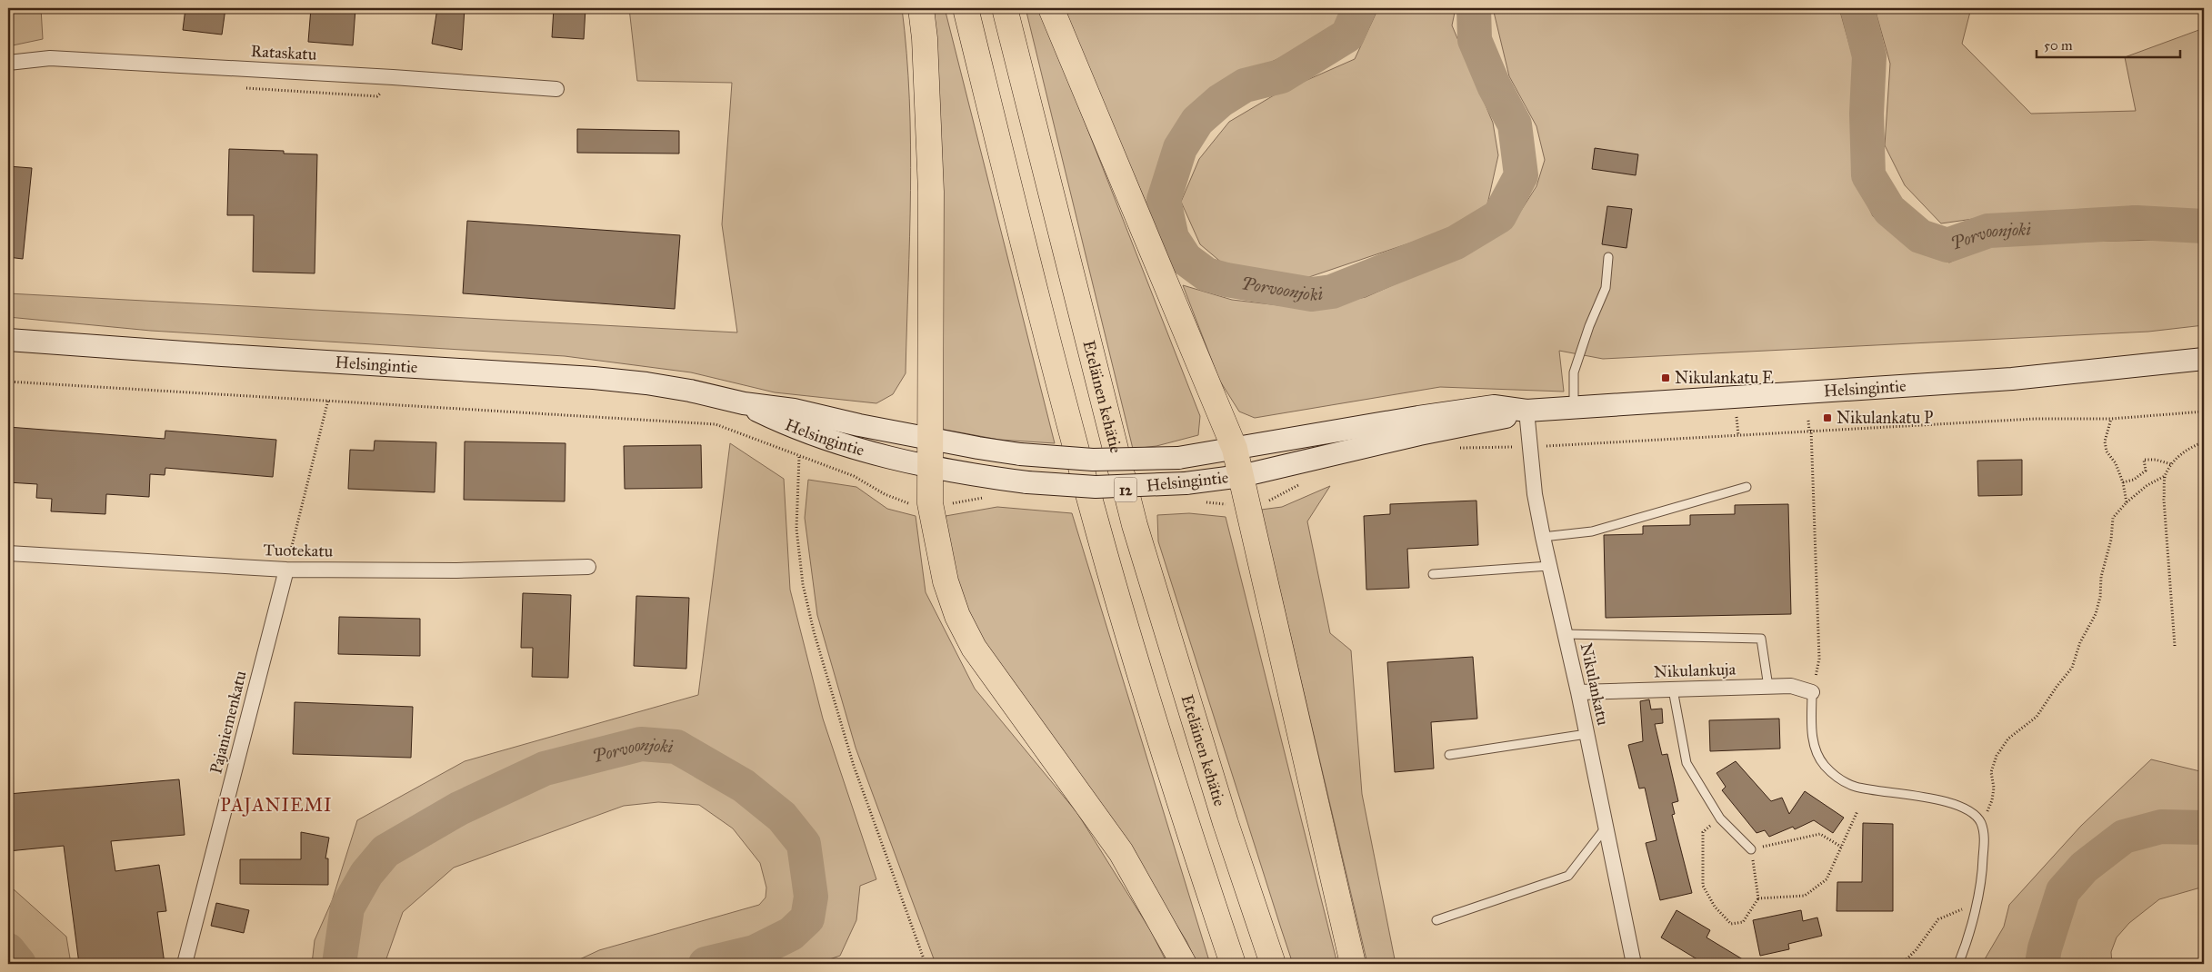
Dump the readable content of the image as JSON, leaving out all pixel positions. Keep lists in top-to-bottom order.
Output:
{
  "streets": {
    "highway": ["Eteläinen kehätie", "12"],
    "main road": ["Helsingintie"],
    "street": [
      "Rataskatu",
      "Tuotekatu",
      "Nikulankuja",
      "Nikulankatu",
      "Pajaniemenkatu"
    ]
  },
  "crossings": [
    ["Helsingintie", "Nikulankatu"],
    ["Tuotekatu", "Pajaniemenkatu"],
    ["Nikulankuja", "Nikulankatu"]
  ],
  "districts": ["PAJANIEMI"],
  "water": ["Porvoonjoki"],
  "places": {
    "transit": ["Nikulankatu E", "Nikulankatu P"]
  },
  "scale_bar": "50 m"
}
